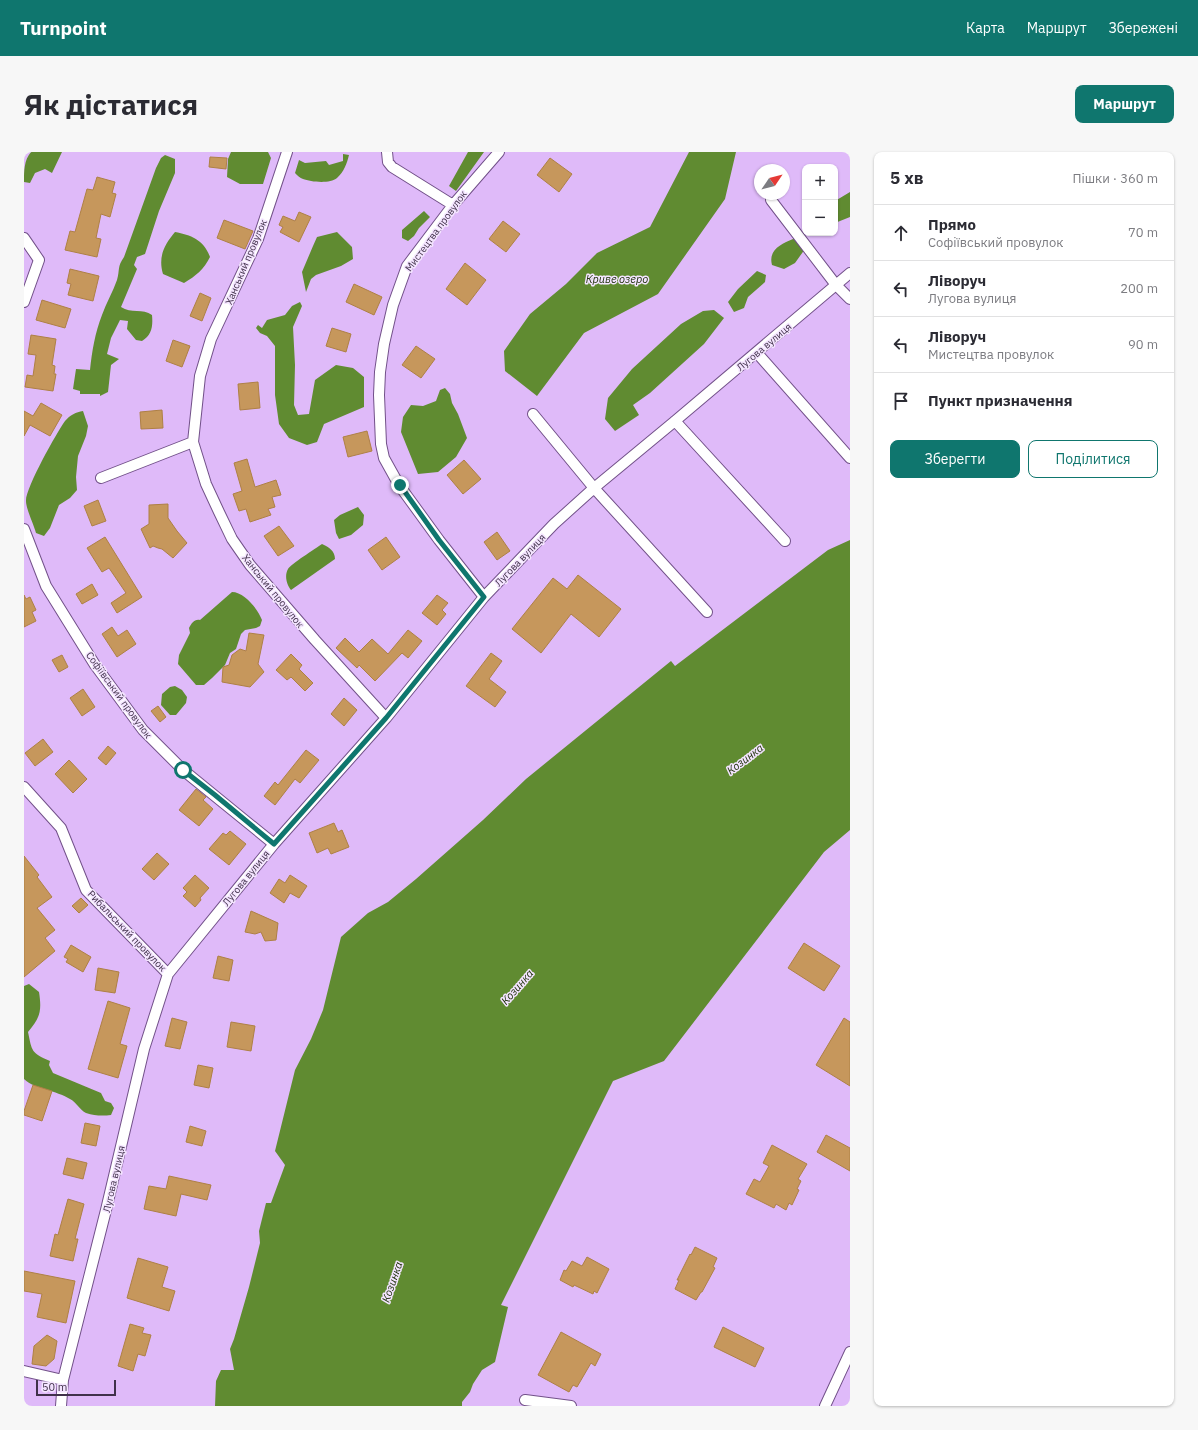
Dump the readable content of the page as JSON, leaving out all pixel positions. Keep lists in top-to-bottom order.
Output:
{
  "streets": {
    "street": [
      "Мистецтва провулок",
      "Ханський провулок",
      "Лугова вулиця",
      "Софіївський провулок",
      "Рибальський провулок"
    ]
  },
  "crossings": [
    ["Мистецтва провулок", "Лугова вулиця"],
    ["Ханський провулок", "Лугова вулиця"],
    ["Лугова вулиця", "Софіївський провулок"],
    ["Лугова вулиця", "Рибальський провулок"]
  ],
  "water": ["Криве озеро", "Козинка"],
  "scale_bar": "50 m",
  "north": "top right",
  "page": {
    "header": "Turnpoint",
    "nav": ["Карта", "Маршрут", "Збережені"],
    "buttons": [
      "Маршрут",
      ["Зберегти", "Поділитися"]
    ],
    "title": "Як дістатися",
    "heading": ["5 хв", "Пішки · 360 m"],
    "map_buttons": ["+", "−"],
    "list": [
      ["Прямо", "Софіївський провулок", "70 m"],
      ["Ліворуч", "Лугова вулиця", "200 m"],
      ["Ліворуч", "Мистецтва провулок", "90 m"],
      "Пункт призначення"
    ],
    "scale": "50 m"
  }
}
